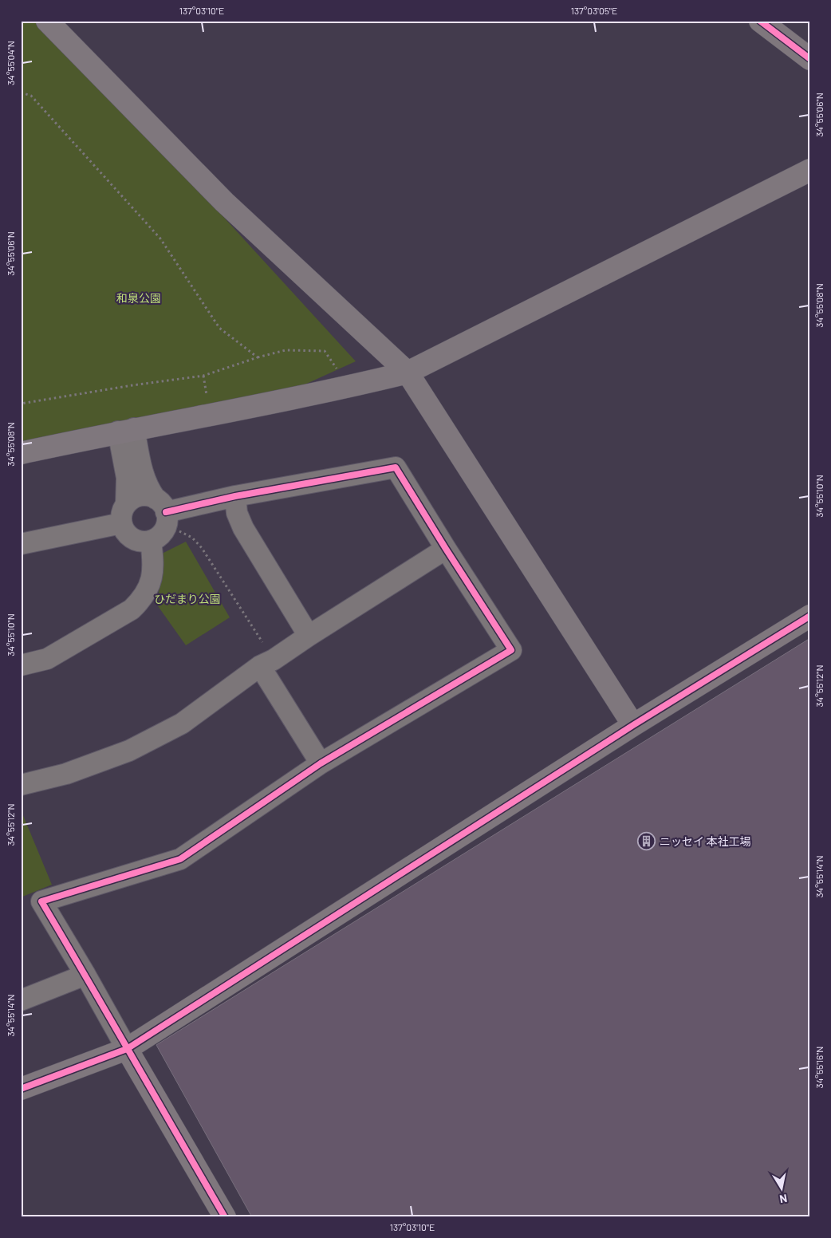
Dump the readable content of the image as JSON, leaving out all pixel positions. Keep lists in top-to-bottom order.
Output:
{
  "parks": ["和泉公園", "ひだまり公園"],
  "places": {
    "building": ["ニッセイ 本社工場"]
  },
  "north": "bottom",
  "coordinates": [
    "137°03'10\"E",
    "137°03'05\"E",
    "34°55'04\"N",
    "34°55'06\"N",
    "34°55'08\"N",
    "34°55'10\"N",
    "34°55'12\"N",
    "34°55'14\"N",
    "34°55'16\"N"
  ]
}
